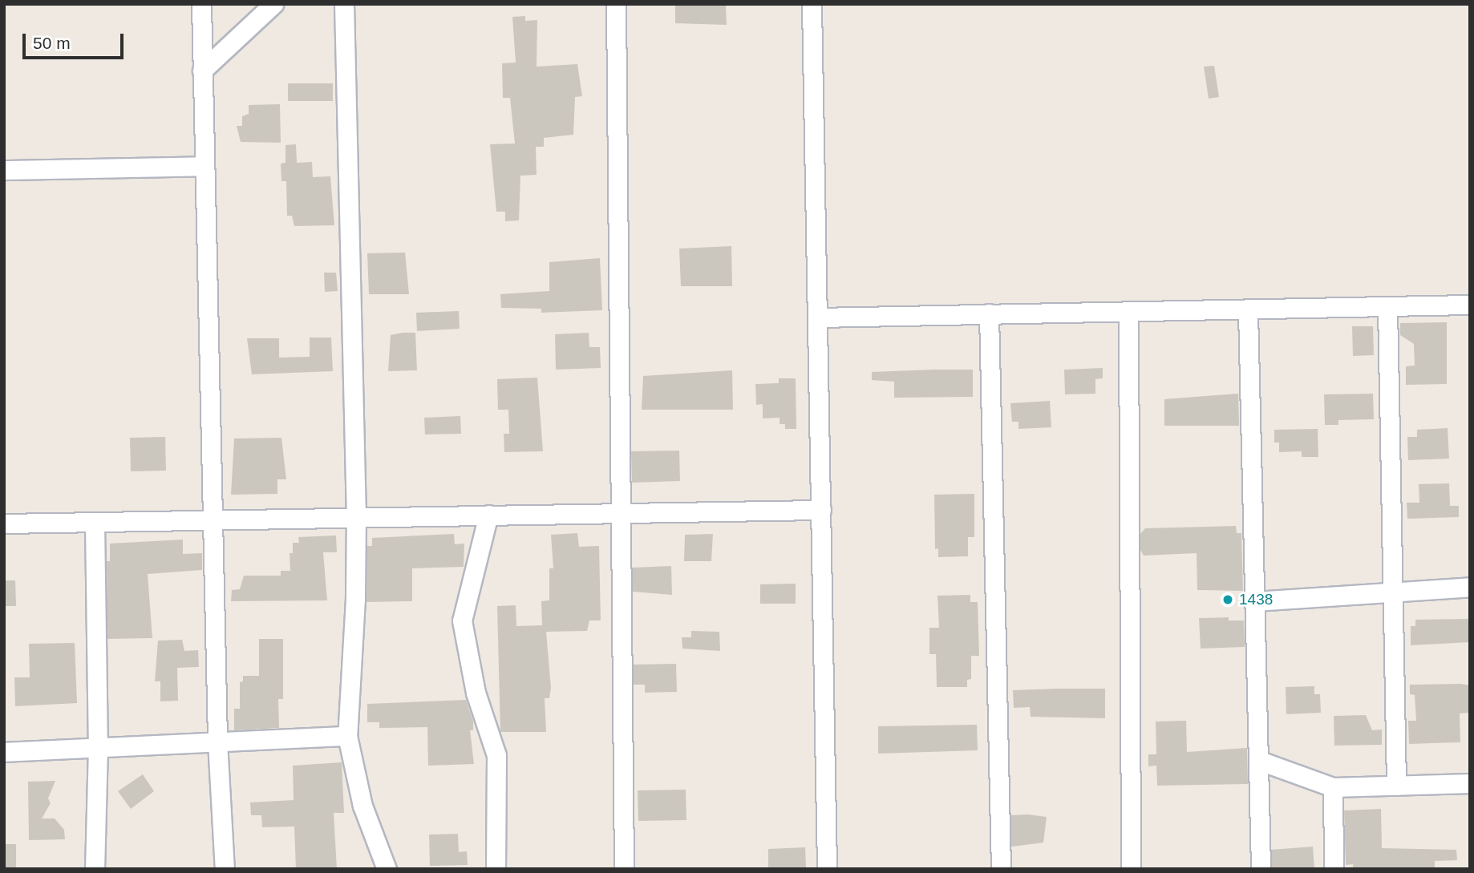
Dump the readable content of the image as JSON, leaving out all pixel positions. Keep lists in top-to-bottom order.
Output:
{
  "places": ["1438"],
  "scale_bar": "50 m"
}
